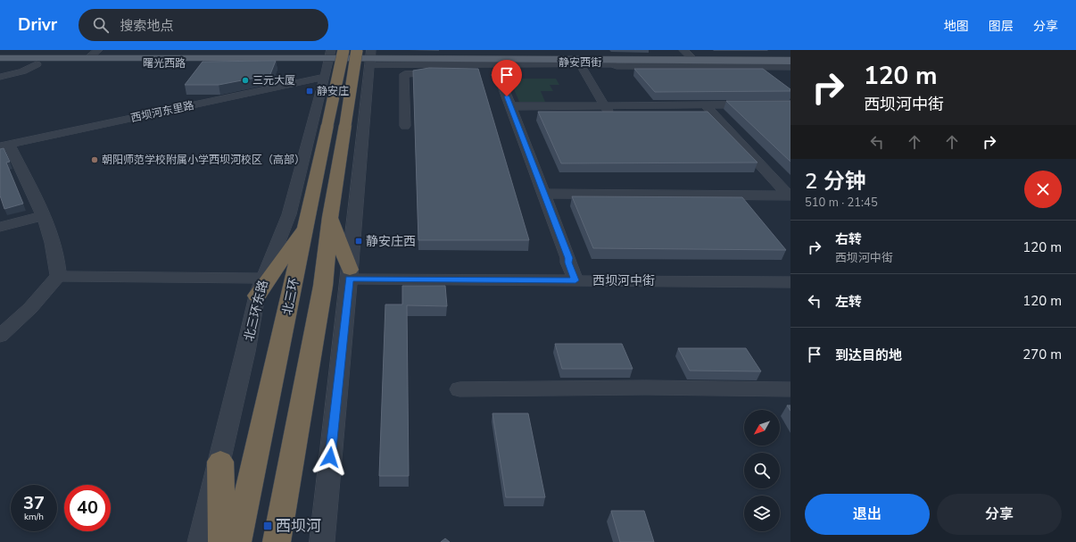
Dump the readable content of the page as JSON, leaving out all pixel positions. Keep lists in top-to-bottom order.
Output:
{
  "streets": {
    "highway": ["北三环"],
    "main road": ["静安西街", "曙光西路"],
    "street": ["西坝河东里路", "西坝河中街", "北三环东路"]
  },
  "crossings": [
    ["曙光西路", "北三环东路"],
    ["西坝河东里路", "北三环东路"]
  ],
  "places": {
    "other": ["三元大厦", "朝阳师范学校附属小学西坝河校区（高部）"],
    "transit": ["静安庄", "静安庄西", "西坝河"]
  },
  "north": "bottom left",
  "page": {
    "header": "Drivr",
    "search": "搜索地点",
    "nav": ["地图", "图层", "分享"],
    "turn": ["120 m", "西坝河中街"],
    "heading": ["2 分钟", "510 m · 21:45"],
    "list": [
      {
        "name": "右转",
        "note": "西坝河中街",
        "value": "120 m"
      },
      {
        "name": "左转",
        "value": "120 m"
      },
      {
        "name": "到达目的地",
        "value": "270 m"
      }
    ],
    "speed": "37 km/h",
    "limit": "40",
    "buttons": ["退出", "分享"]
  }
}
